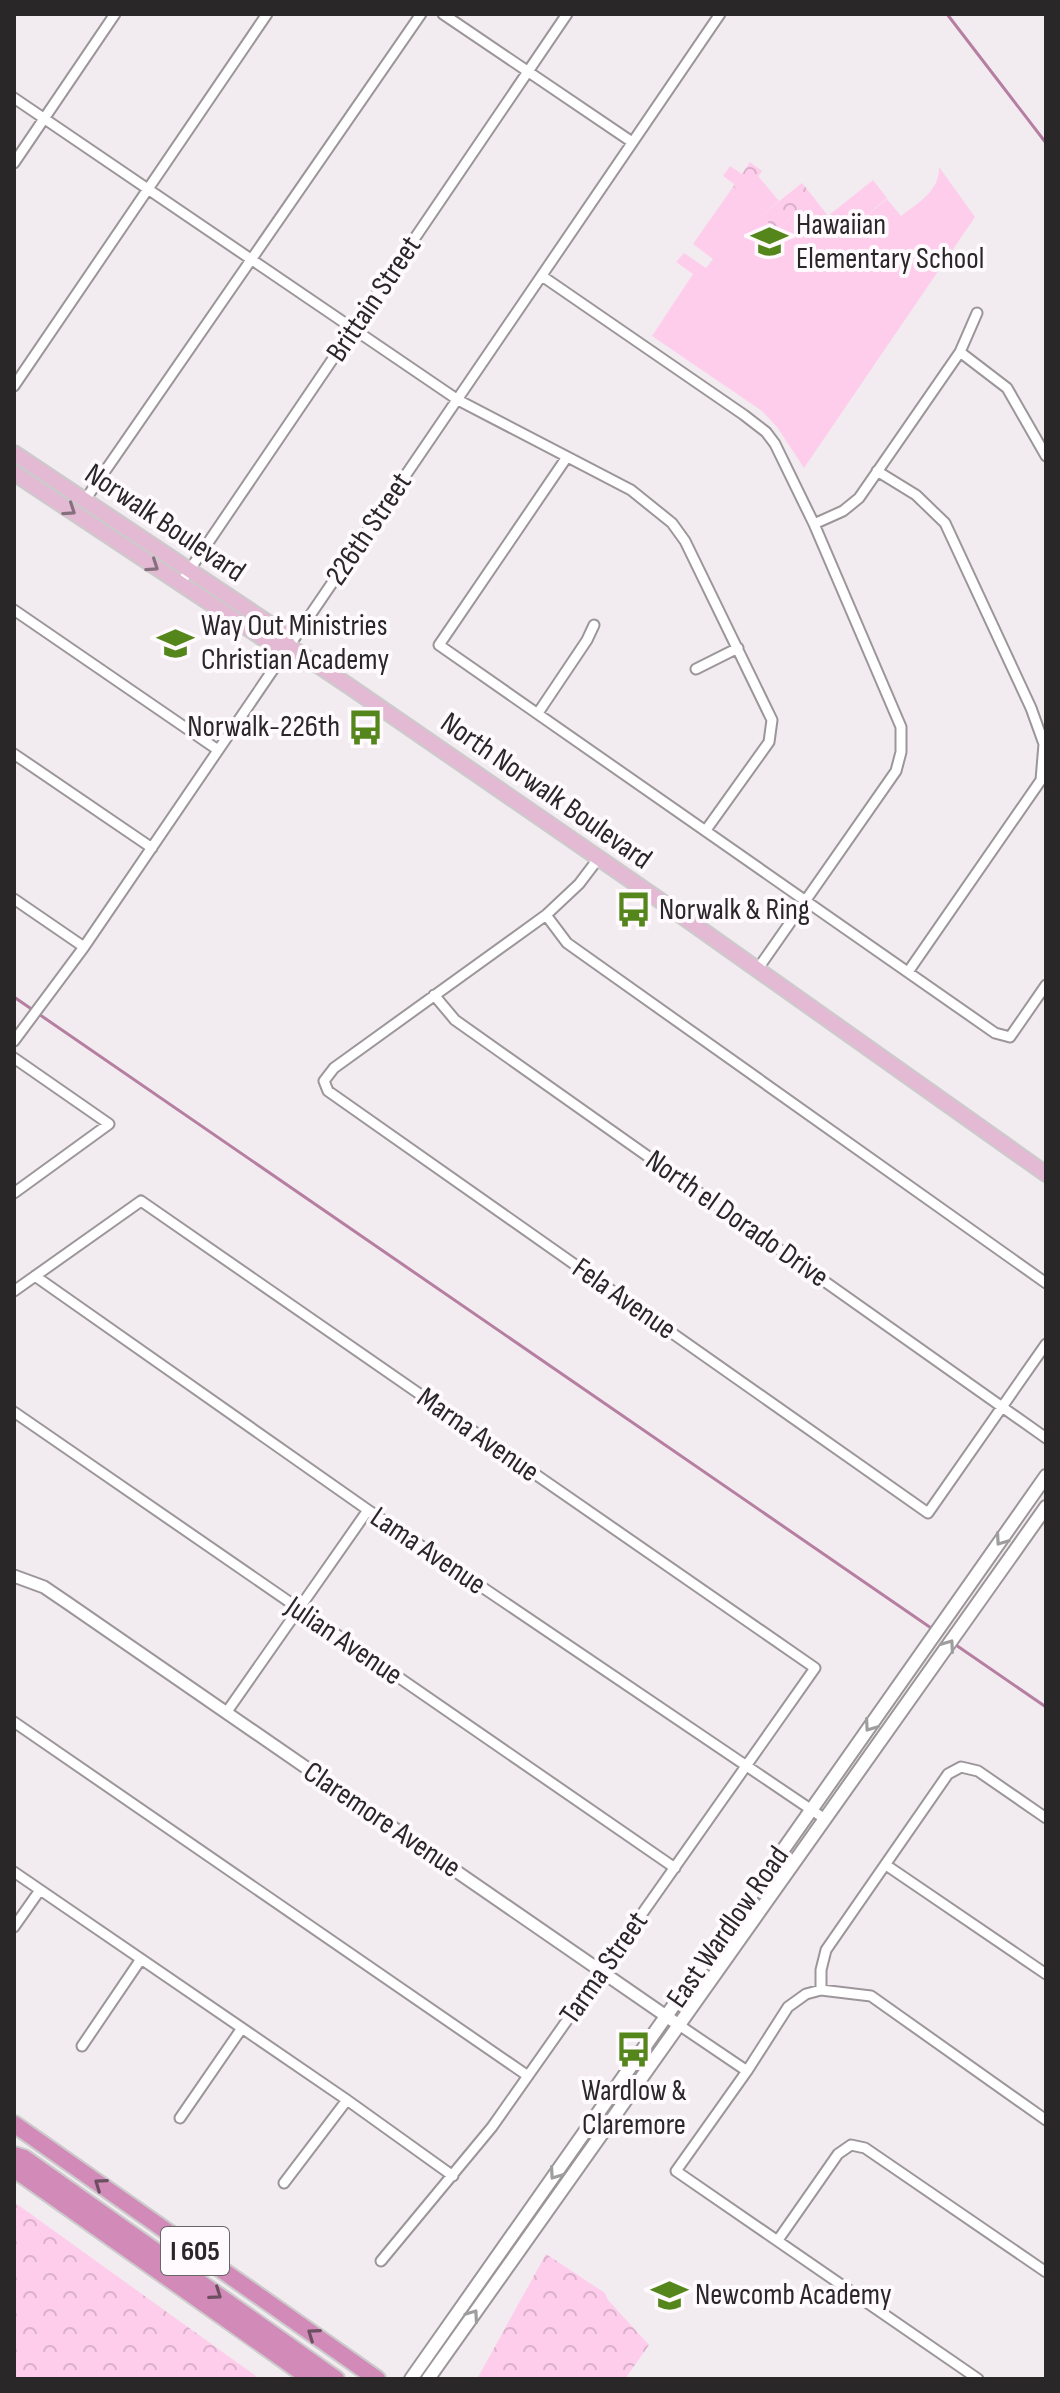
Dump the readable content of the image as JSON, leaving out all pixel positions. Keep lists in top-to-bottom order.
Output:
{
  "streets": {
    "highway": ["I 605"],
    "main road": ["Norwalk Boulevard", "North Norwalk Boulevard", "East Wardlow Road"],
    "street": [
      "Brittain Street",
      "226th Street",
      "North el Dorado Drive",
      "Fela Avenue",
      "Marna Avenue",
      "Lama Avenue",
      "Julian Avenue",
      "Claremore Avenue",
      "Tarma Street"
    ]
  },
  "crossings": [
    ["Brittain Street", "Norwalk Boulevard"],
    ["Norwalk Boulevard", "226th Street"],
    ["Norwalk Boulevard", "North Norwalk Boulevard"],
    ["226th Street", "North Norwalk Boulevard"],
    ["North el Dorado Drive", "Fela Avenue"],
    ["Marna Avenue", "Lama Avenue"],
    ["Marna Avenue", "Tarma Street"],
    ["Lama Avenue", "East Wardlow Road"],
    ["Lama Avenue", "Tarma Street"],
    ["Julian Avenue", "Tarma Street"],
    ["Claremore Avenue", "East Wardlow Road"],
    ["Claremore Avenue", "Tarma Street"]
  ],
  "places": {
    "school or university": ["Hawaiian Elementary School", "Way Out Ministries Christian Academy", "Newcomb Academy"],
    "bus stop": ["Norwalk-226th", "Norwalk & Ring", "Wardlow & Claremore"]
  }
}
